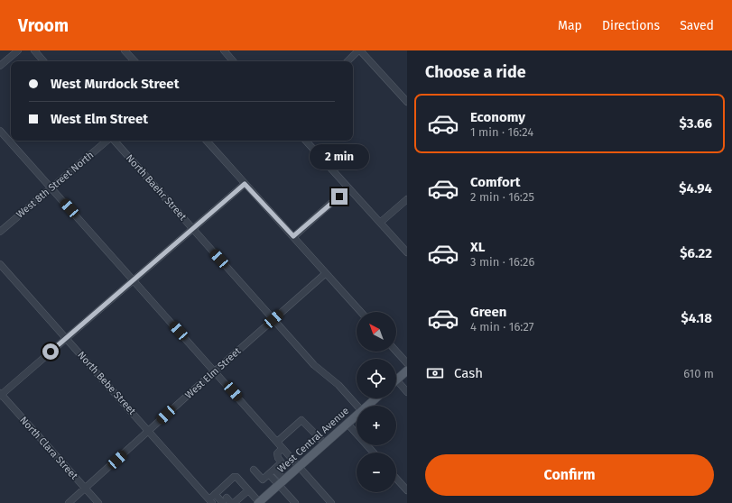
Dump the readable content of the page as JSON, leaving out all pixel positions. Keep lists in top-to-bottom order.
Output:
{
  "streets": {
    "main road": ["West Central Avenue"],
    "street": [
      "West 8th Street North",
      "North Baehr Street",
      "West Elm Street",
      "North Bebe Street",
      "North Clara Street"
    ]
  },
  "crossings": [
    ["North Baehr Street", "West Elm Street"],
    ["West Elm Street", "North Bebe Street"],
    ["West Elm Street", "North Clara Street"]
  ],
  "north": "top left",
  "page": {
    "header": "Vroom",
    "nav": ["Map", "Directions", "Saved"],
    "heading": "Choose a ride",
    "banner": ["West Murdock Street", "West Elm Street"],
    "list": [
      {
        "name": "Economy",
        "note": "1 min · 16:24",
        "value": "$3.66"
      },
      {
        "name": "Comfort",
        "note": "2 min · 16:25",
        "value": "$4.94"
      },
      {
        "name": "XL",
        "note": "3 min · 16:26",
        "value": "$6.22"
      },
      {
        "name": "Green",
        "note": "4 min · 16:27",
        "value": "$4.18"
      }
    ],
    "bubble": "2 min",
    "map_buttons": ["+", "−"],
    "pay": ["Cash", "610 m"],
    "buttons": "Confirm"
  }
}
